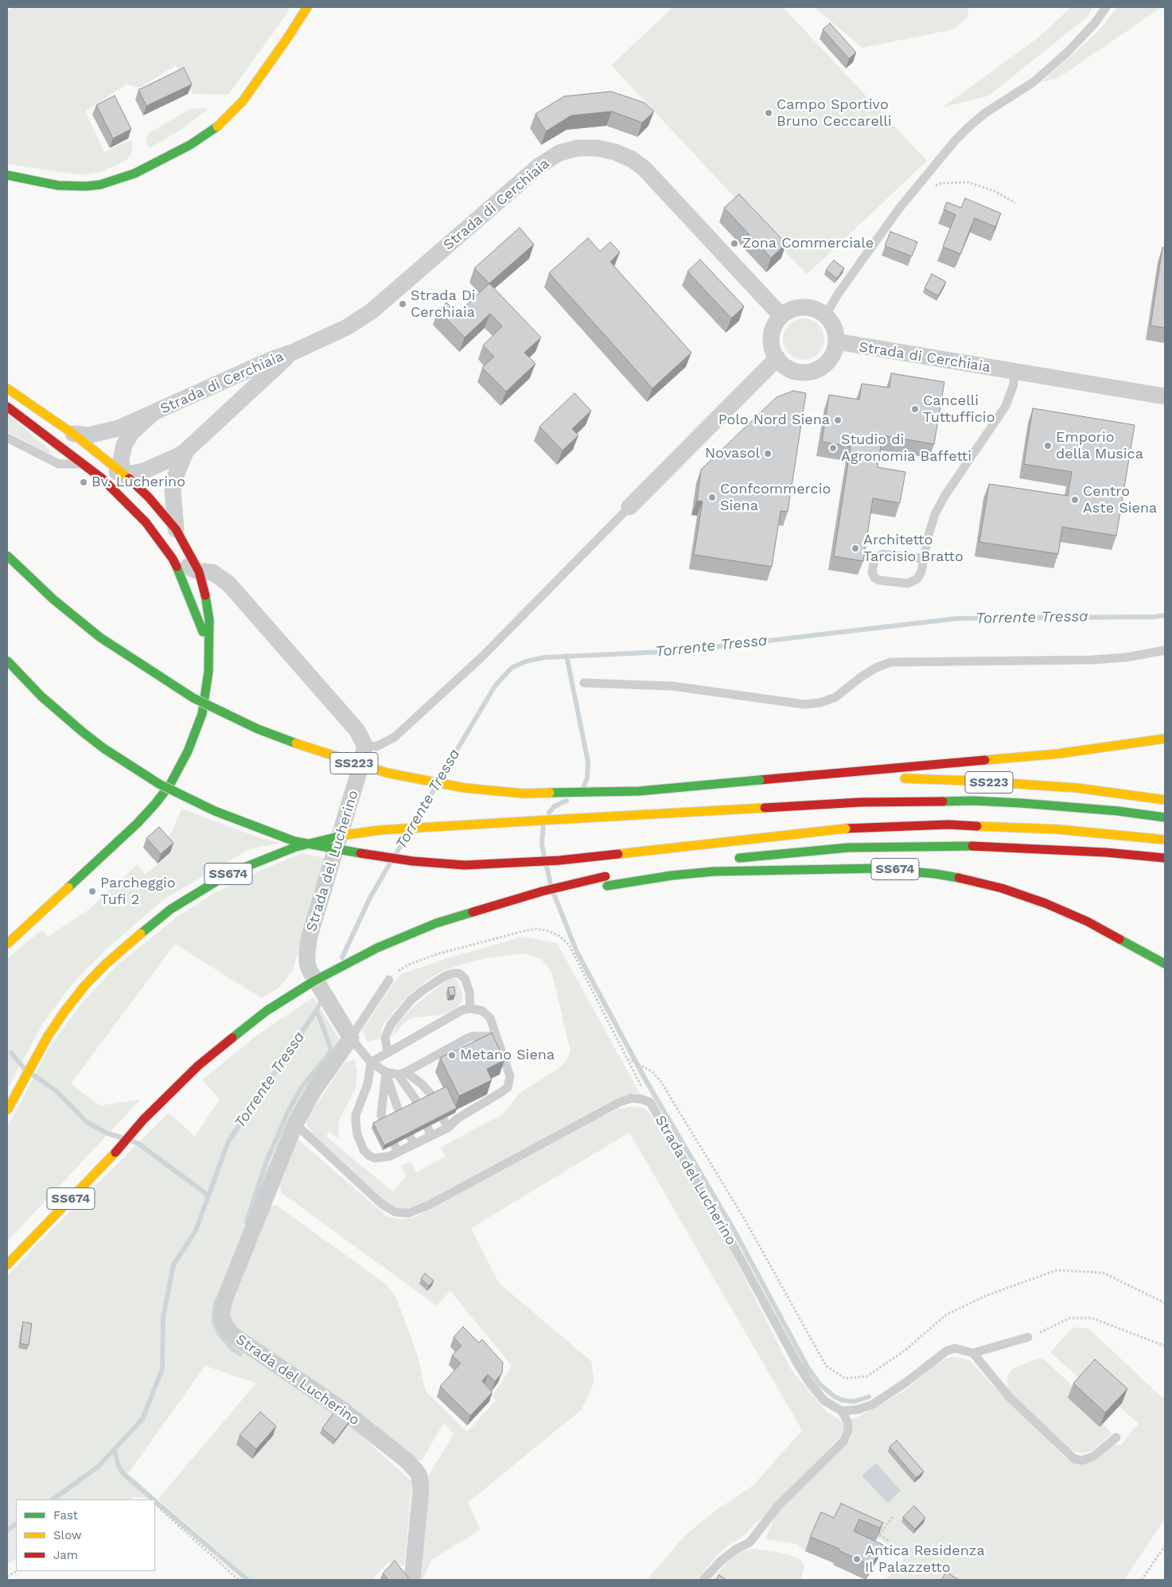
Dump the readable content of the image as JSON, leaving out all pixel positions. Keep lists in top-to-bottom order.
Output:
{
  "streets": {
    "main road": ["SS223", "SS674"],
    "street": ["Strada di Cerchiaia", "Strada del Lucherino"]
  },
  "water": ["Torrente Tressa"],
  "places": [
    "Campo Sportivo Bruno Ceccarelli",
    "Zona Commerciale",
    "Strada Di Cerchiaia",
    "Cancelli Tuttufficio",
    "Polo Nord Siena",
    "Emporio della Musica",
    "Studio di Agronomia Baffetti",
    "Novasol",
    "Bv. Lucherino",
    "Confcommercio Siena",
    "Centro Aste Siena",
    "Architetto Tarcisio Bratto",
    "Parcheggio Tufi 2",
    "Metano Siena",
    "Antica Residenza Il Palazzetto"
  ],
  "legend": ["Fast", "Slow", "Jam"]
}
